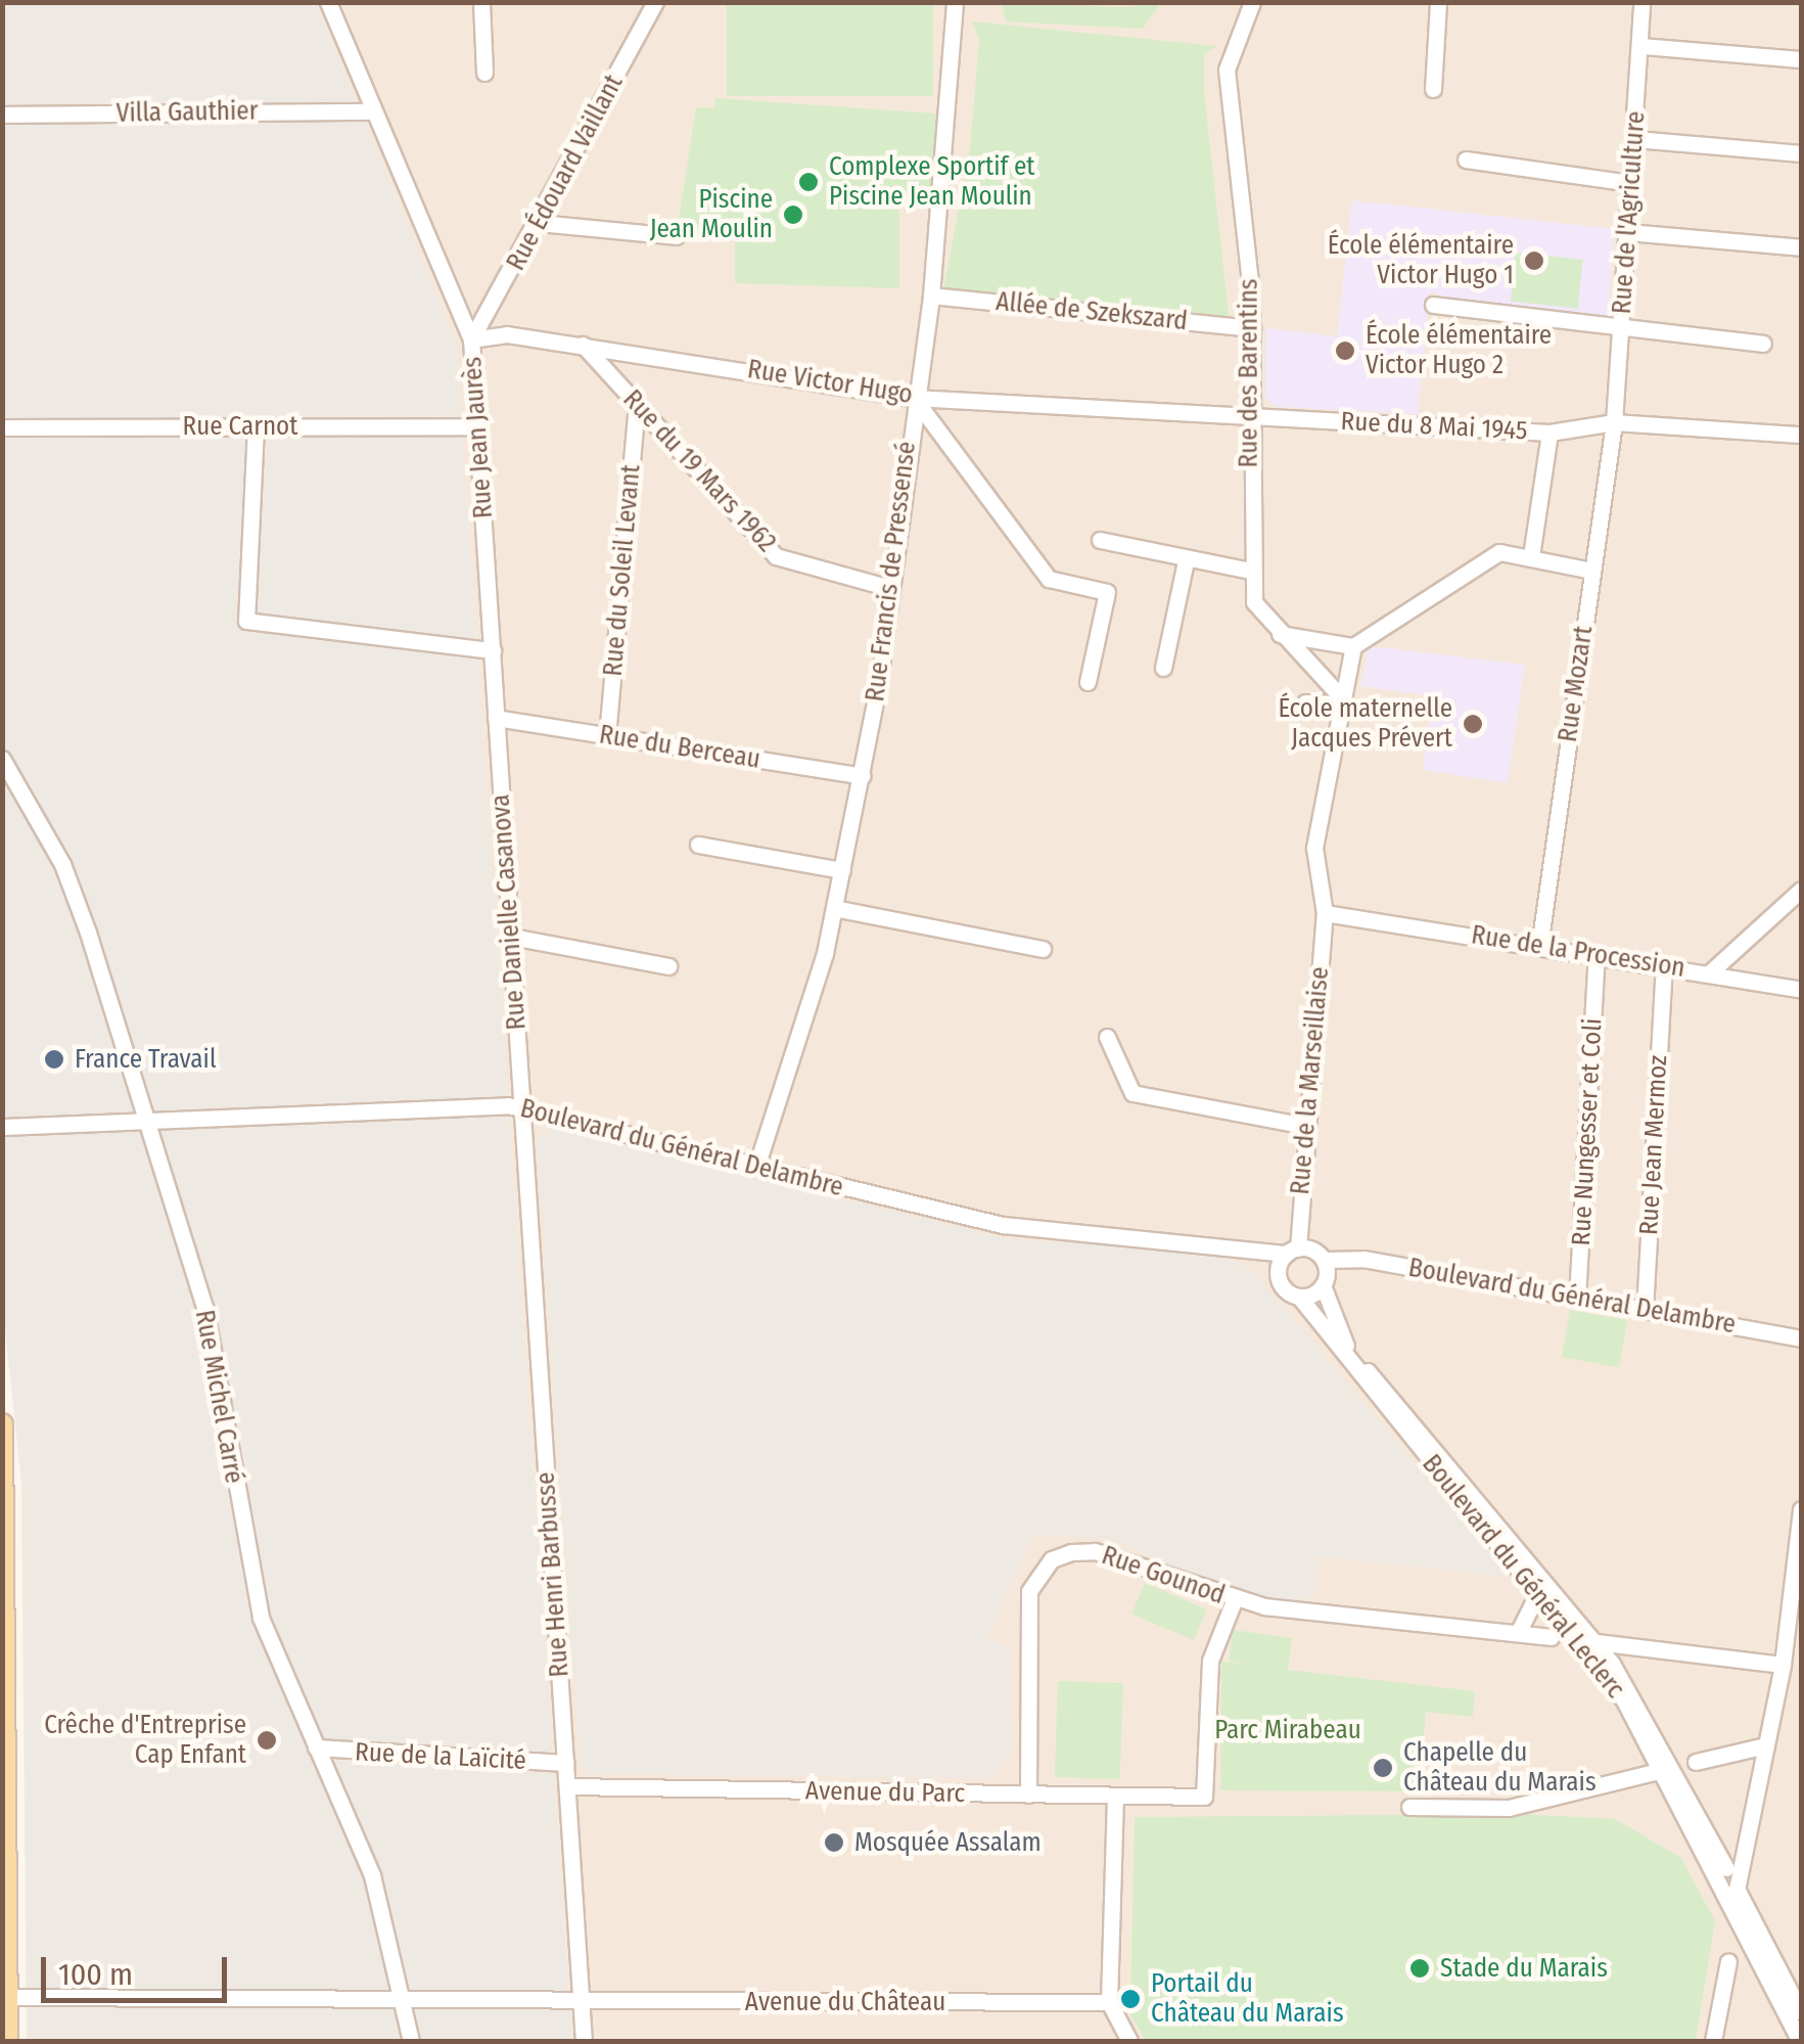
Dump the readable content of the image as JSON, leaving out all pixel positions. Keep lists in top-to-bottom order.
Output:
{
  "streets": {
    "street": [
      "Villa Gauthier",
      "Rue Édouard Vaillant",
      "Rue de l'Agriculture",
      "Allée de Szekszard",
      "Rue des Barentins",
      "Rue Victor Hugo",
      "Rue Carnot",
      "Rue du 8 Mai 1945",
      "Rue Jean Jaurès",
      "Rue du 19 Mars 1962",
      "Rue du Soleil Levant",
      "Rue Francis de Pressensé",
      "Rue Mozart",
      "Rue du Berceau",
      "Rue Danielle Casanova",
      "Rue de la Procession",
      "Rue de la Marseillaise",
      "Rue Nungesser et Coli",
      "Rue Jean Mermoz",
      "Boulevard du Général Delambre",
      "Rue Michel Carré",
      "Rue Henri Barbusse",
      "Rue Gounod",
      "Boulevard du Général Leclerc",
      "Rue de la Laïcité",
      "Avenue du Parc",
      "Avenue du Château"
    ]
  },
  "crossings": [
    ["Villa Gauthier", "Rue Jean Jaurès"],
    ["Rue Édouard Vaillant", "Rue Victor Hugo"],
    ["Rue Édouard Vaillant", "Rue Jean Jaurès"],
    ["Rue de l'Agriculture", "Rue du 8 Mai 1945"],
    ["Rue de l'Agriculture", "Rue Mozart"],
    ["Allée de Szekszard", "Rue des Barentins"],
    ["Allée de Szekszard", "Rue Francis de Pressensé"],
    ["Rue des Barentins", "Rue Victor Hugo"],
    ["Rue des Barentins", "Rue du 8 Mai 1945"],
    ["Rue Victor Hugo", "Rue du 8 Mai 1945"],
    ["Rue Victor Hugo", "Rue Jean Jaurès"],
    ["Rue Victor Hugo", "Rue du 19 Mars 1962"],
    ["Rue Victor Hugo", "Rue Francis de Pressensé"],
    ["Rue Carnot", "Rue Jean Jaurès"],
    ["Rue du 8 Mai 1945", "Rue Mozart"],
    ["Rue Jean Jaurès", "Rue du Berceau"],
    ["Rue Jean Jaurès", "Rue Danielle Casanova"],
    ["Rue du 19 Mars 1962", "Rue du Soleil Levant"],
    ["Rue du 19 Mars 1962", "Rue Francis de Pressensé"],
    ["Rue du Soleil Levant", "Rue du Berceau"],
    ["Rue Francis de Pressensé", "Rue du Berceau"],
    ["Rue Francis de Pressensé", "Boulevard du Général Delambre"],
    ["Rue Mozart", "Rue de la Procession"],
    ["Rue du Berceau", "Rue Danielle Casanova"],
    ["Rue Danielle Casanova", "Boulevard du Général Delambre"],
    ["Rue Danielle Casanova", "Rue Henri Barbusse"],
    ["Rue de la Procession", "Rue de la Marseillaise"],
    ["Rue de la Procession", "Rue Nungesser et Coli"],
    ["Rue de la Procession", "Rue Jean Mermoz"],
    ["Rue de la Marseillaise", "Boulevard du Général Delambre"],
    ["Rue Nungesser et Coli", "Boulevard du Général Delambre"],
    ["Rue Jean Mermoz", "Boulevard du Général Delambre"],
    ["Boulevard du Général Delambre", "Rue Michel Carré"],
    ["Boulevard du Général Delambre", "Rue Henri Barbusse"],
    ["Boulevard du Général Delambre", "Boulevard du Général Leclerc"],
    ["Rue Michel Carré", "Rue de la Laïcité"],
    ["Rue Michel Carré", "Avenue du Château"],
    ["Rue Henri Barbusse", "Rue de la Laïcité"],
    ["Rue Henri Barbusse", "Avenue du Parc"],
    ["Rue Henri Barbusse", "Avenue du Château"],
    ["Rue Gounod", "Avenue du Parc"]
  ],
  "parks": ["Parc Mirabeau"],
  "places": [
    "Complexe Sportif et Piscine Jean Moulin",
    "Piscine Jean Moulin",
    "École élémentaire Victor Hugo 1",
    "École élémentaire Victor Hugo 2",
    "École maternelle Jacques Prévert",
    "France Travail",
    "Crêche d'Entreprise Cap Enfant",
    "Chapelle du Château du Marais",
    "Mosquée Assalam",
    "Stade du Marais",
    "Portail du Château du Marais"
  ],
  "scale_bar": "100 m"
}
